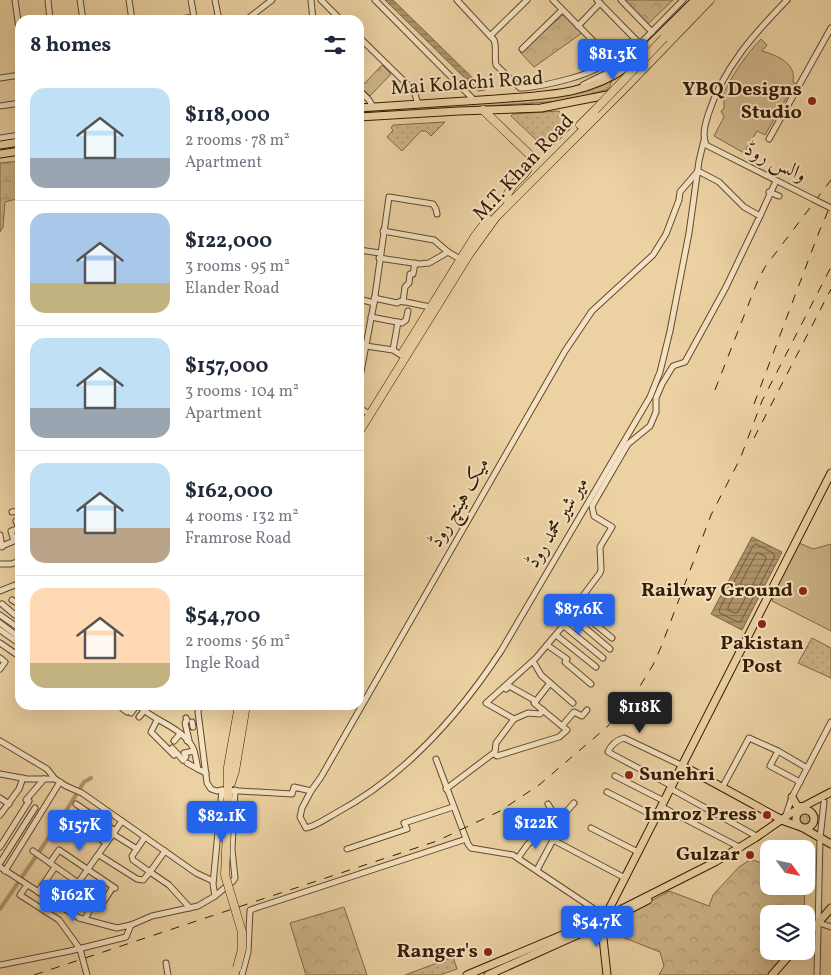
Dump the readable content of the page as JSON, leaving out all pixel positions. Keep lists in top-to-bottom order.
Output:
{
  "streets": {
    "highway": ["M.T. Khan Road"],
    "main road": ["Mai Kolachi Road"],
    "street": ["والس روڈ", "میک ہینچ روڈ", "میر شیر محمد روڈ"]
  },
  "crossings": [
    ["Mai Kolachi Road", "M.T. Khan Road"],
    ["والس روڈ", "میر شیر محمد روڈ"],
    ["میک ہینچ روڈ", "میر شیر محمد روڈ"]
  ],
  "places": [
    "YBQ Designs Studio",
    "Railway Ground",
    "Pakistan Post",
    "Sunehri",
    "Imroz Press",
    "Gulzar",
    "Ranger's"
  ],
  "north": "bottom right",
  "page": {
    "heading": "8 homes",
    "price": [
      "$81.3K",
      "$87.6K",
      "$118K",
      "$82.1K",
      "$122K",
      "$157K",
      "$162K",
      "$54.7K"
    ],
    "list": [
      {
        "name": "$118,000",
        "note": "2 rooms · 78 m² · Apartment"
      },
      {
        "name": "$122,000",
        "note": "3 rooms · 95 m² · Elander Road"
      },
      {
        "name": "$157,000",
        "note": "3 rooms · 104 m² · Apartment"
      },
      {
        "name": "$162,000",
        "note": "4 rooms · 132 m² · Framrose Road"
      },
      {
        "name": "$54,700",
        "note": "2 rooms · 56 m² · Ingle Road"
      }
    ]
  }
}
